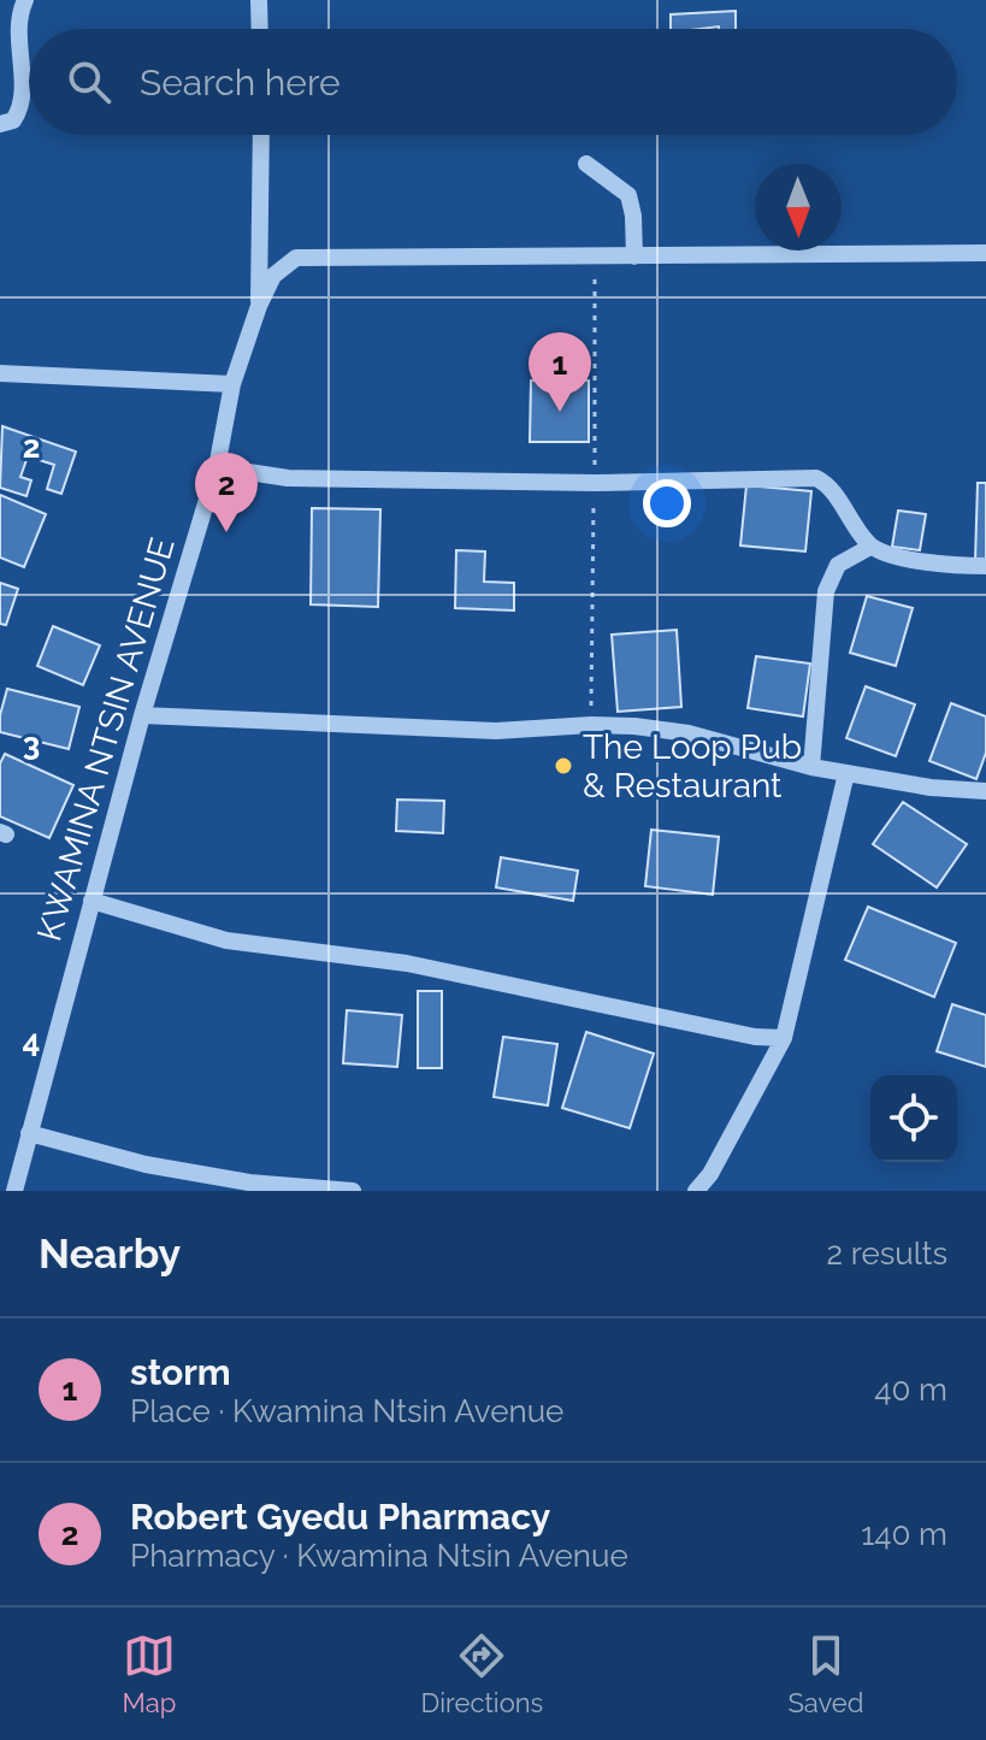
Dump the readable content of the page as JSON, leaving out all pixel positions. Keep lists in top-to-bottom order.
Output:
{
  "streets": {
    "street": ["KWAMINA NTSIN AVENUE"]
  },
  "places": ["The Loop Pub & Restaurant"],
  "north": "bottom",
  "page": {
    "search": "Search here",
    "pins": ["1", "2"],
    "heading": ["Nearby", "2 results"],
    "list": [
      {
        "mark": "1",
        "name": "storm",
        "note": "Place · Kwamina Ntsin Avenue",
        "value": "40 m"
      },
      {
        "mark": "2",
        "name": "Robert Gyedu Pharmacy",
        "note": "Pharmacy · Kwamina Ntsin Avenue",
        "value": "140 m"
      }
    ],
    "nav": ["Map", "Directions", "Saved"]
  },
  "grid": {
    "rows": ["2", "3", "4"]
  }
}
